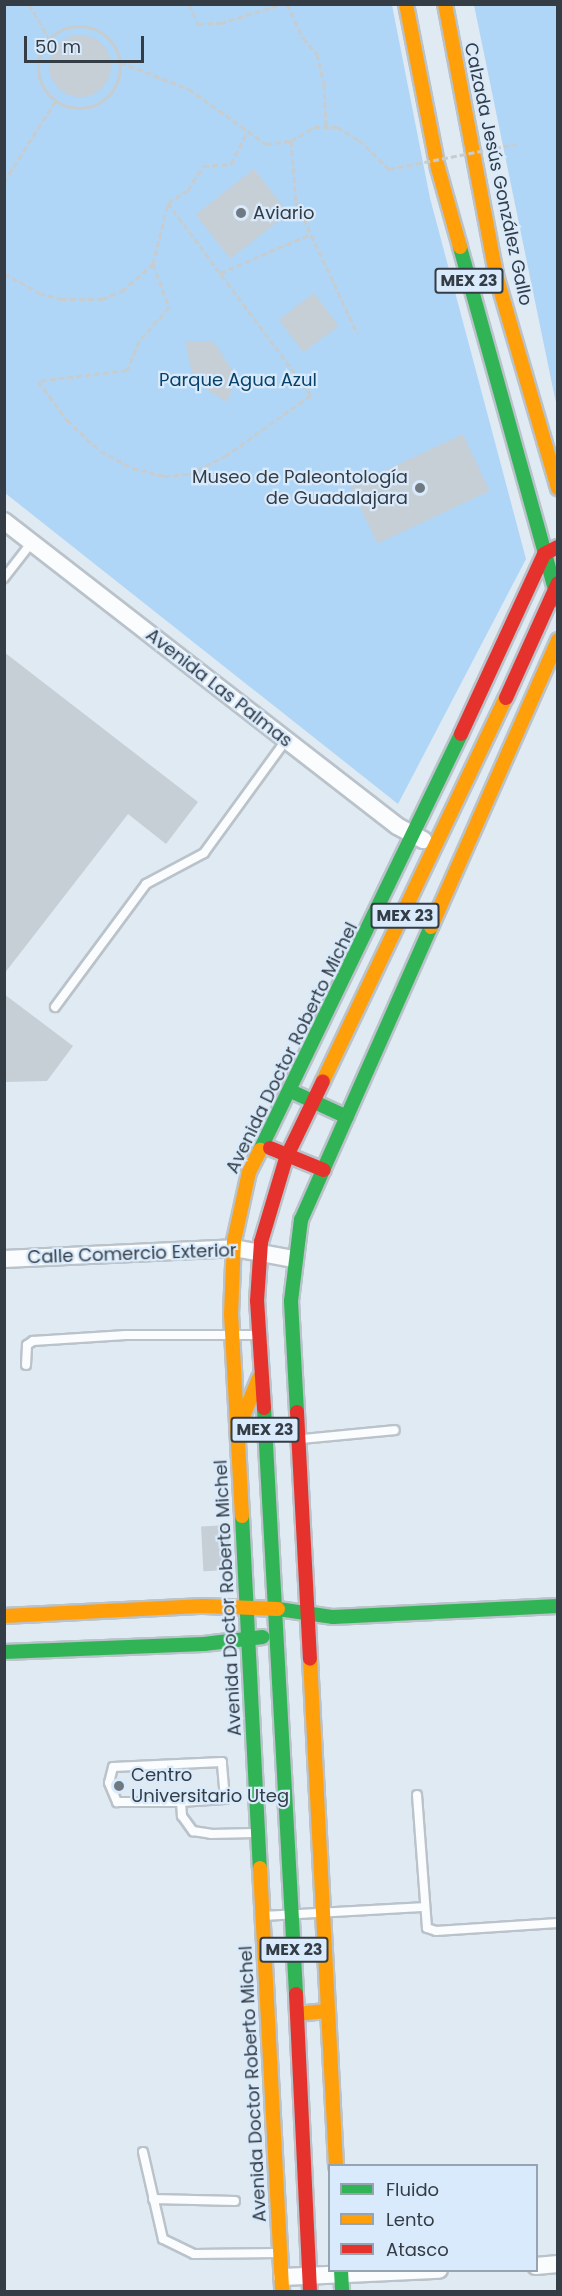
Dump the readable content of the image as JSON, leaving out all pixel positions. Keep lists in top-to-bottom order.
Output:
{
  "streets": {
    "main road": ["Calzada Jesús González Gallo", "MEX 23", "Avenida Doctor Roberto Michel"],
    "street": ["Avenida Las Palmas", "Calle Comercio Exterior"]
  },
  "crossings": [
    ["MEX 23", "Avenida Las Palmas"],
    ["MEX 23", "Avenida Doctor Roberto Michel"],
    ["MEX 23", "Calle Comercio Exterior"],
    ["Avenida Las Palmas", "Avenida Doctor Roberto Michel"],
    ["Avenida Doctor Roberto Michel", "Calle Comercio Exterior"]
  ],
  "parks": ["Parque Agua Azul"],
  "places": ["Aviario", "Museo de Paleontología de Guadalajara", "Centro Universitario Uteg"],
  "legend": ["Fluido", "Lento", "Atasco"],
  "scale_bar": "50 m"
}
